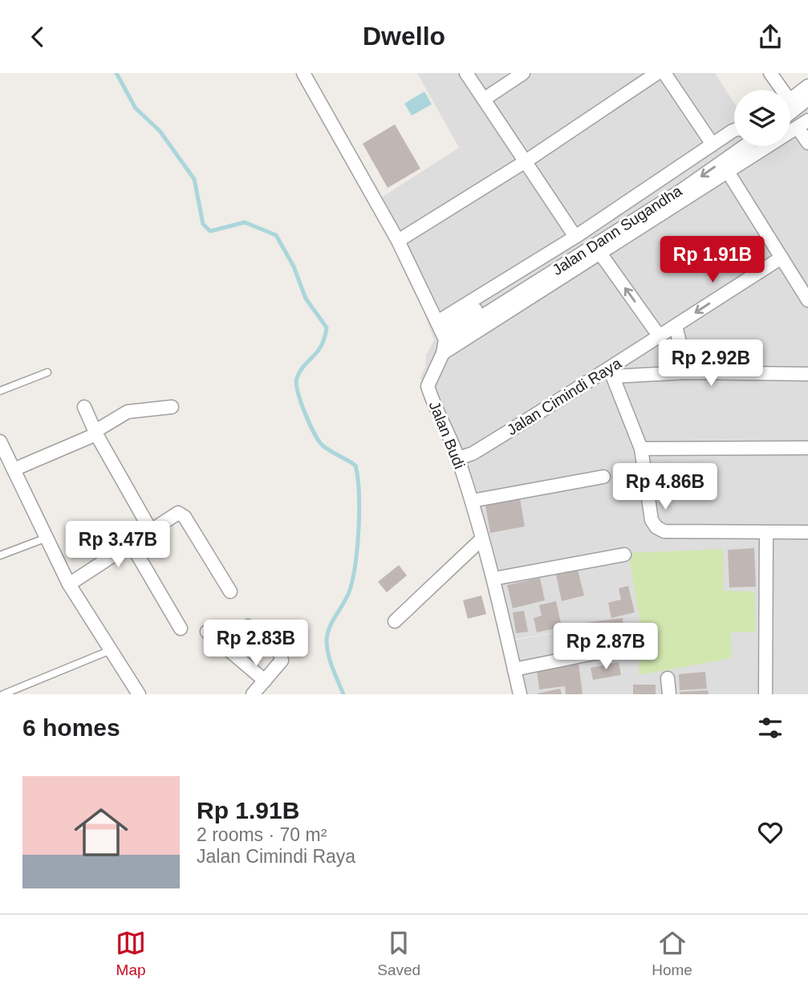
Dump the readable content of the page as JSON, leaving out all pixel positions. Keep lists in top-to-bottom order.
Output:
{
  "streets": {
    "street": ["Jalan Dann Sugandha", "Jalan Cimindi Raya", "Jalan Budi"]
  },
  "crossings": [
    ["Jalan Dann Sugandha", "Jalan Budi"],
    ["Jalan Cimindi Raya", "Jalan Budi"]
  ],
  "page": {
    "header": "Dwello",
    "price": [
      "Rp 1.91B",
      "Rp 2.92B",
      "Rp 4.86B",
      "Rp 3.47B",
      "Rp 2.83B",
      "Rp 2.87B"
    ],
    "heading": "6 homes",
    "list": [
      {
        "name": "Rp 1.91B",
        "note": "2 rooms · 70 m² · Jalan Cimindi Raya"
      }
    ],
    "tabs": ["Map", "Saved", "Home"]
  }
}
